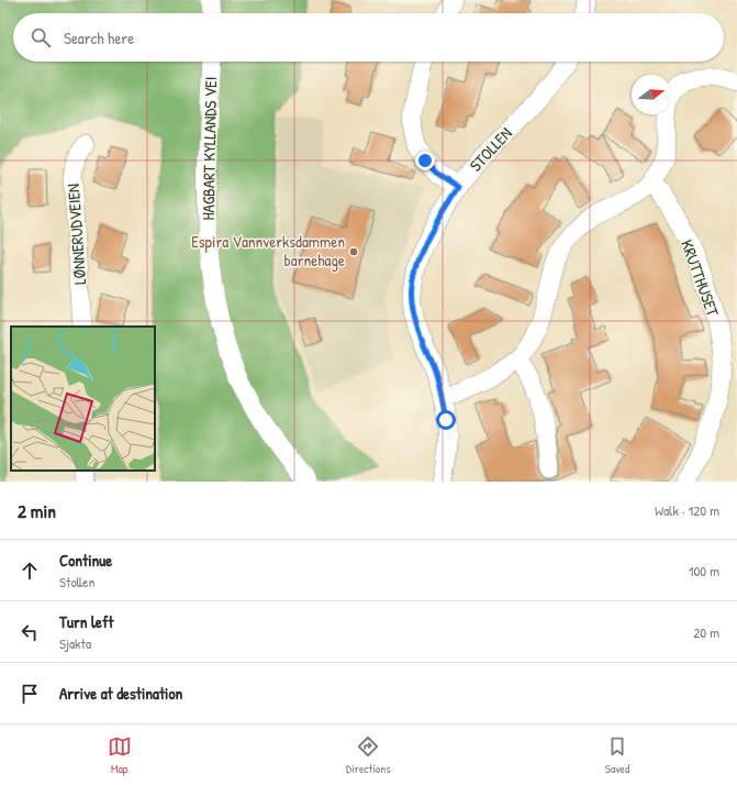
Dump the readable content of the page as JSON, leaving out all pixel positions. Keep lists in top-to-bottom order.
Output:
{
  "streets": {
    "street": [
      "HAGBART KYLLANDS VEI",
      "STOLLEN",
      "LØNNERUDVEIEN",
      "KRUTTHUSET"
    ]
  },
  "places": ["Espira Vannverksdammen barnehage"],
  "north": "right",
  "page": {
    "search": "Search here",
    "heading": ["2 min", "Walk · 120 m"],
    "list": [
      ["Continue", "Stollen", "100 m"],
      ["Turn left", "Sjakta", "20 m"],
      "Arrive at destination"
    ],
    "nav": ["Map", "Directions", "Saved"]
  }
}
